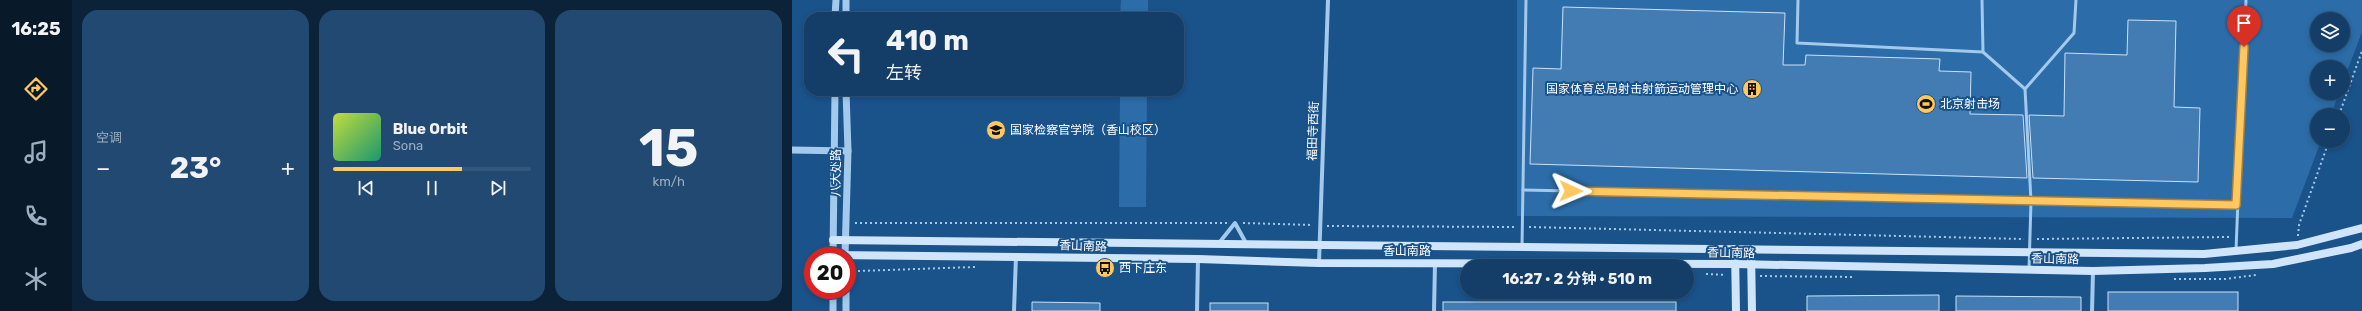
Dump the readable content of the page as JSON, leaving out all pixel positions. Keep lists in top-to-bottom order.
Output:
{
  "streets": {
    "main road": ["香山南路"],
    "street": ["福田寺西街", "八大处路"]
  },
  "crossings": [
    ["福田寺西街", "香山南路"],
    ["八大处路", "香山南路"]
  ],
  "places": {
    "building": ["国家体育总局射击射箭运动管理中心"],
    "sports": ["北京射击场"],
    "school or university": ["国家检察官学院（香山校区）"],
    "bus stop": ["西下庄东"]
  },
  "page": {
    "tabs": "16:25",
    "tile": [
      "空调",
      ["15", "km/h"]
    ],
    "map_buttons": ["+", "−"],
    "turn": ["410 m", "左转"],
    "song": ["Blue Orbit", "Sona"],
    "heat": ["−", "23°", "+"],
    "limit": "20",
    "trip": "16:27 · 2 分钟 · 510 m"
  }
}
